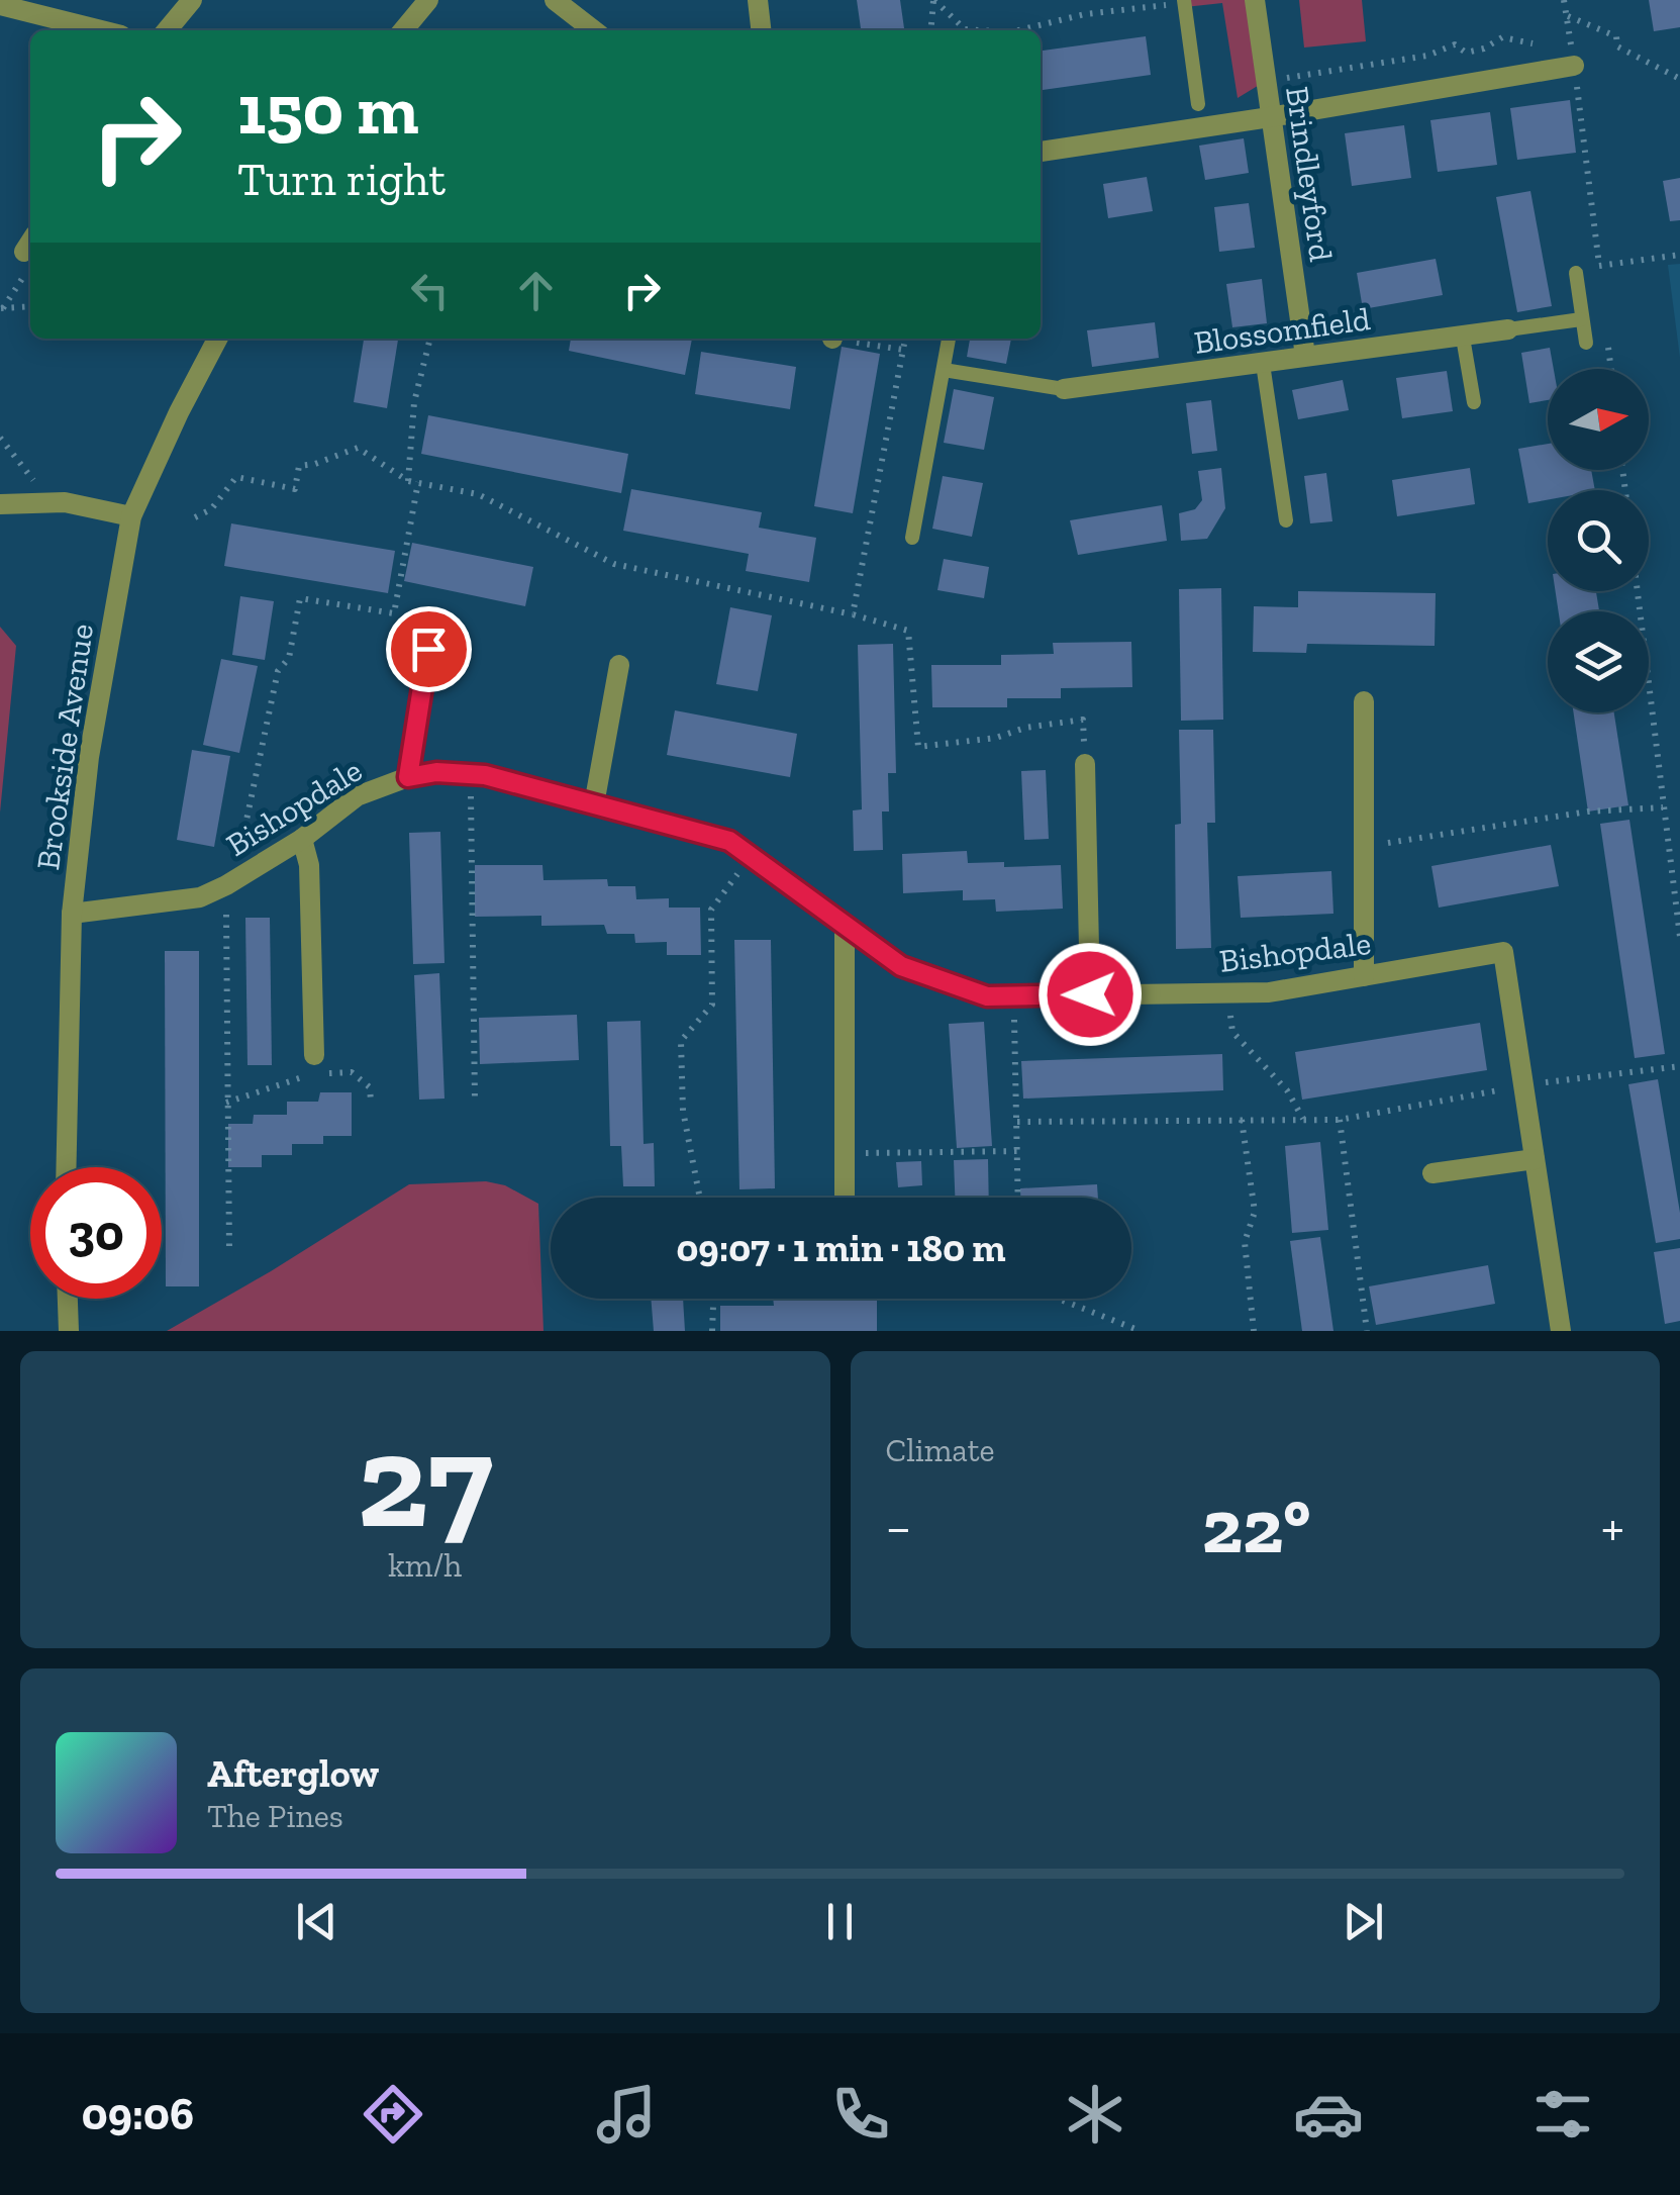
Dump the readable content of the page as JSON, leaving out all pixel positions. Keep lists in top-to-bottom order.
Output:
{
  "streets": {
    "street": [
      "Brindleyford",
      "Blossomfield",
      "Brookside Avenue",
      "Bishopdale"
    ]
  },
  "crossings": [
    ["Brindleyford", "Blossomfield"],
    ["Brookside Avenue", "Bishopdale"]
  ],
  "north": "right",
  "page": {
    "turn": ["150 m", "Turn right"],
    "limit": "30",
    "trip": "09:07 · 1 min · 180 m",
    "tile": [
      ["27", "km/h"],
      "Climate"
    ],
    "heat": ["−", "22°", "+"],
    "song": ["Afterglow", "The Pines"],
    "tabs": "09:06"
  }
}
